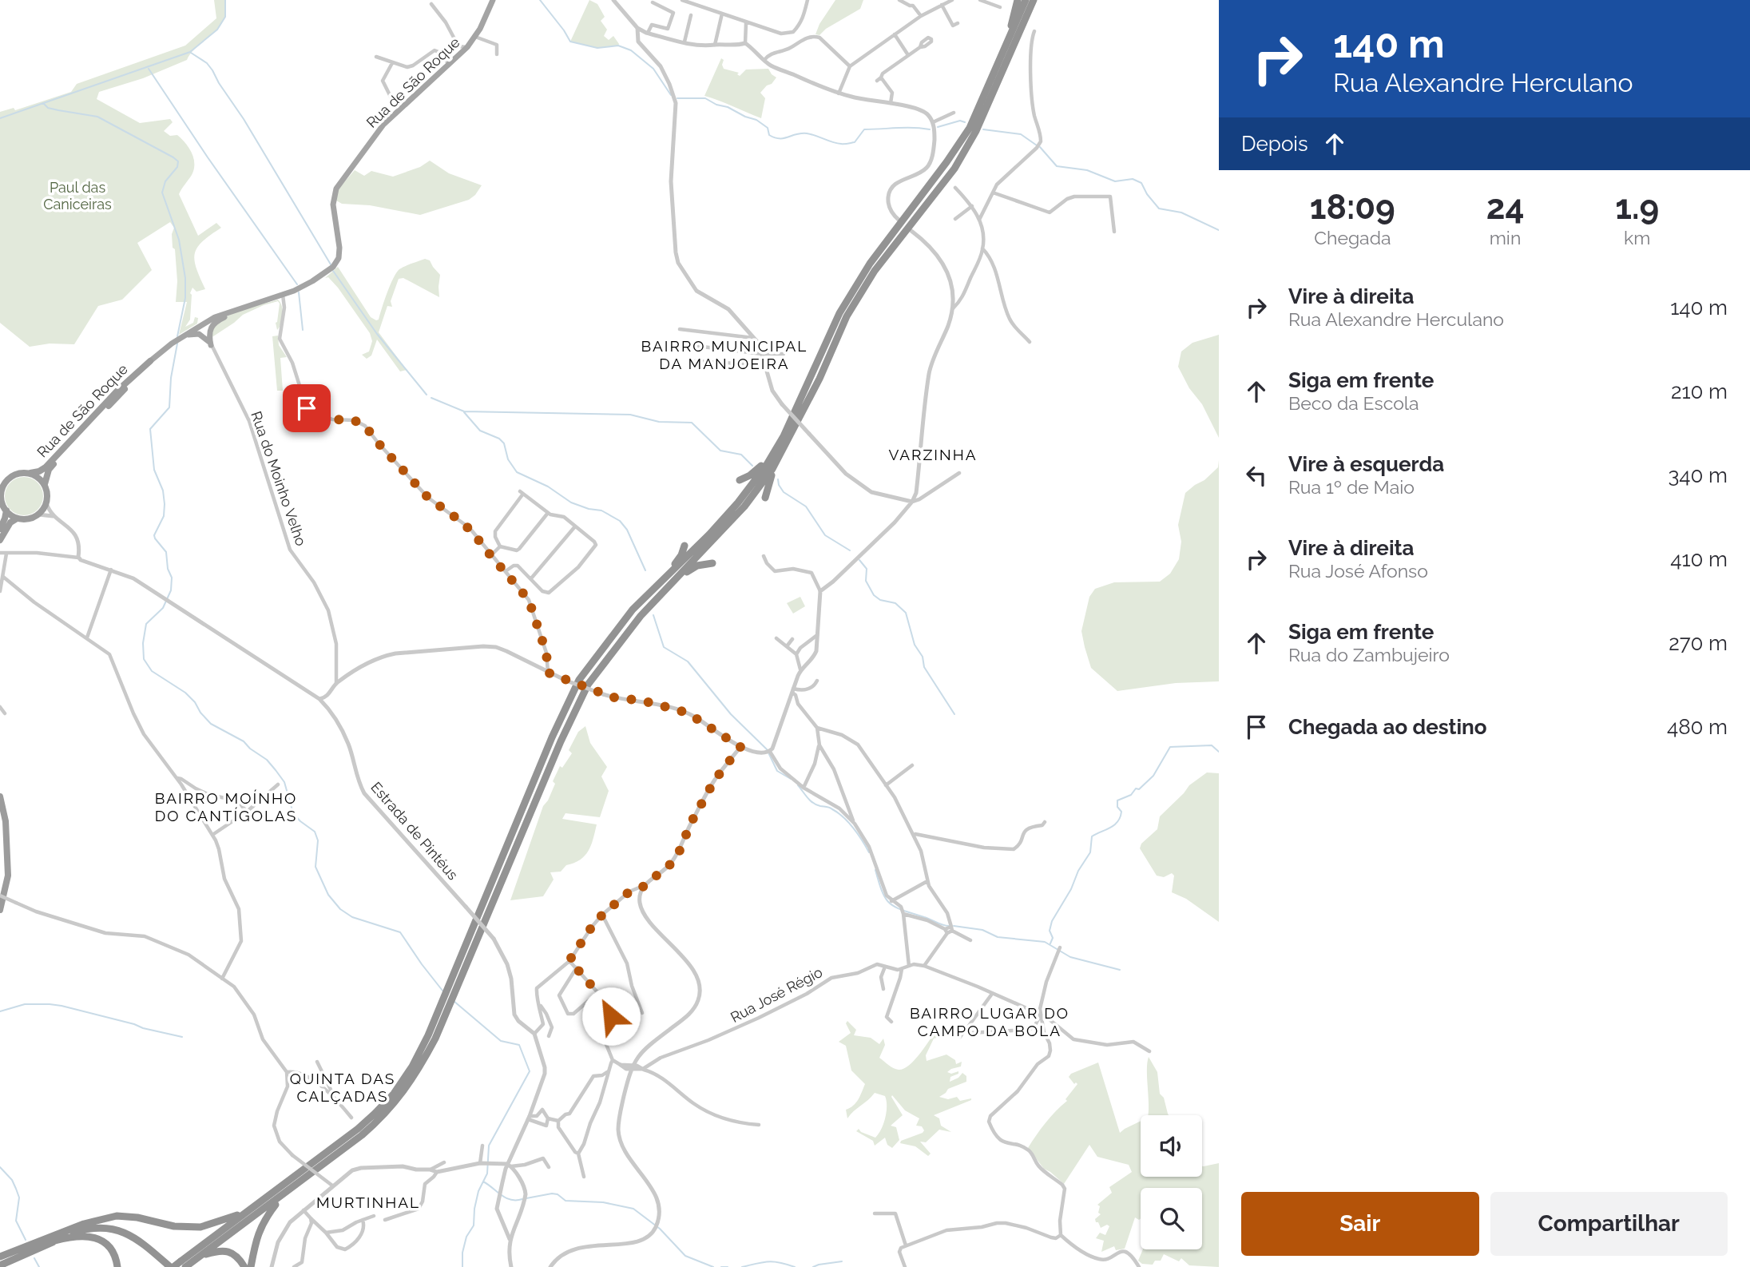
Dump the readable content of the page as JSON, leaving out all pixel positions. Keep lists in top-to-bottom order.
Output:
{
  "streets": {
    "highway": ["Rua de São Roque"],
    "street": ["Rua do Moinho Velho", "Estrada de Pintéus", "Rua José Régio"]
  },
  "districts": [
    "BAIRRO MUNICIPAL DA MANJOEIRA",
    "VARZINHA",
    "BAIRRO MOÍNHO DO CANTÍGOLAS",
    "BAIRRO LUGAR DO CAMPO DA BOLA",
    "QUINTA DAS CALÇADAS",
    "MURTINHAL"
  ],
  "parks": ["Paul das Caniceiras"],
  "page": {
    "turn": ["140 m", "Rua Alexandre Herculano"],
    "then": "Depois",
    "eta": [
      "18:09",
      "Chegada",
      "24",
      "min",
      "1.9",
      "km"
    ],
    "list": [
      {
        "name": "Vire à direita",
        "note": "Rua Alexandre Herculano",
        "value": "140 m"
      },
      {
        "name": "Siga em frente",
        "note": "Beco da Escola",
        "value": "210 m"
      },
      {
        "name": "Vire à esquerda",
        "note": "Rua 1º de Maio",
        "value": "340 m"
      },
      {
        "name": "Vire à direita",
        "note": "Rua José Afonso",
        "value": "410 m"
      },
      {
        "name": "Siga em frente",
        "note": "Rua do Zambujeiro",
        "value": "270 m"
      },
      {
        "name": "Chegada ao destino",
        "value": "480 m"
      }
    ],
    "buttons": ["Sair", "Compartilhar"]
  }
}
